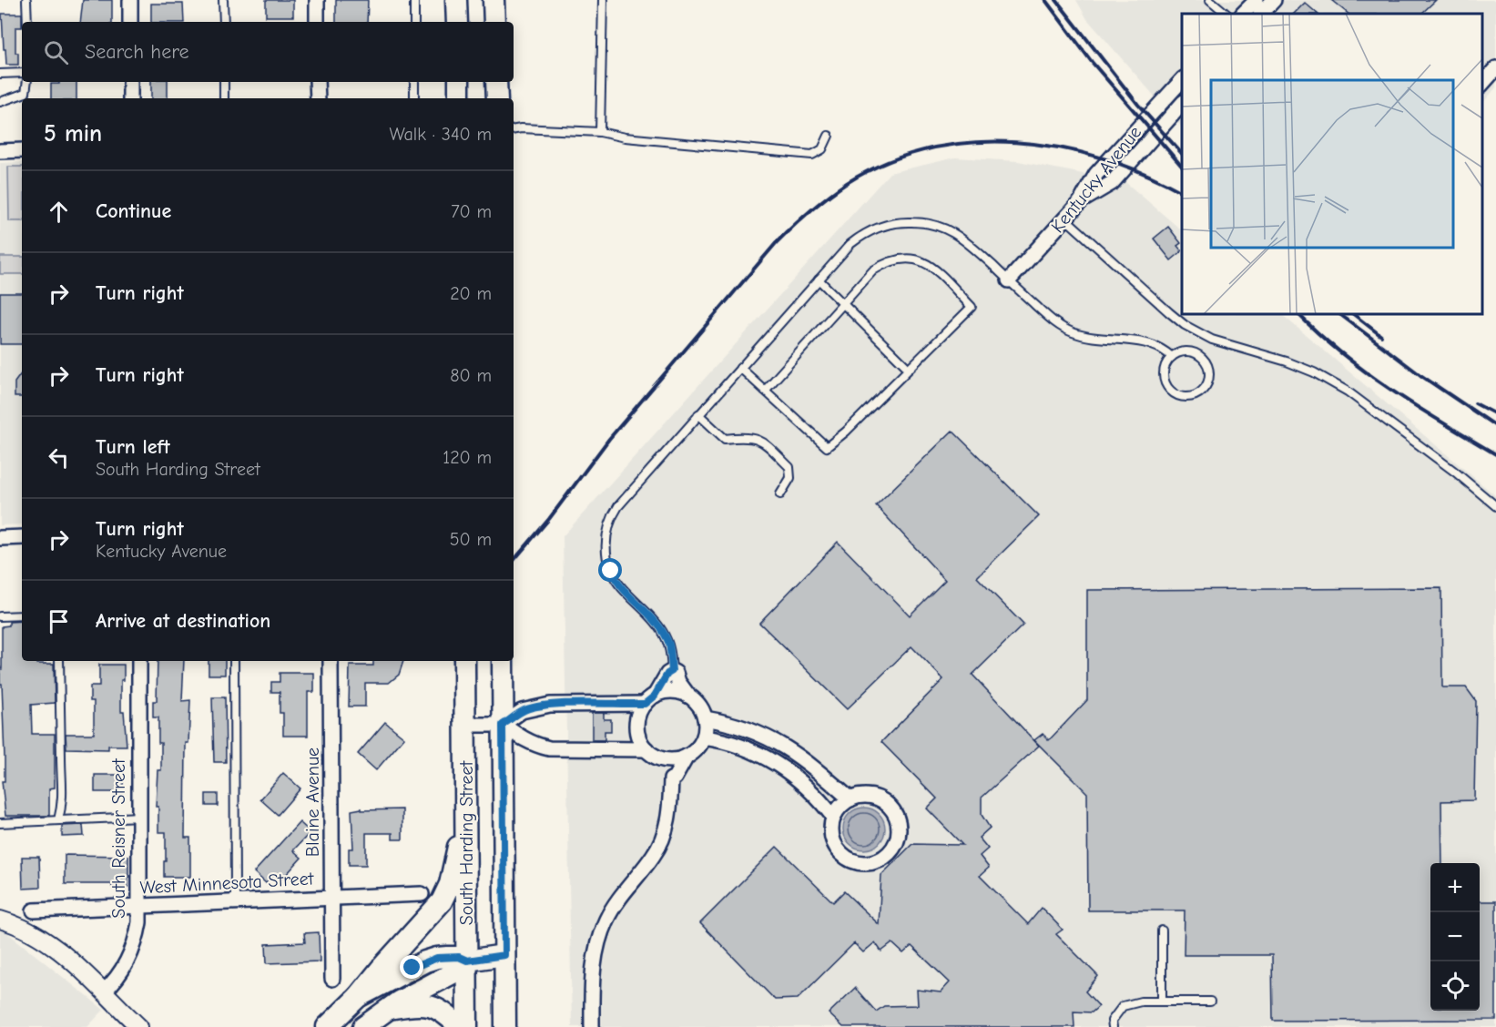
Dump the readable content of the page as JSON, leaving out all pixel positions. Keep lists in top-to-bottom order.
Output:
{
  "streets": {
    "main road": ["South Harding Street"],
    "street": [
      "Kentucky Avenue",
      "Blaine Avenue",
      "South Reisner Street",
      "West Minnesota Street"
    ]
  },
  "crossings": [
    ["Blaine Avenue", "West Minnesota Street"],
    ["South Reisner Street", "West Minnesota Street"]
  ],
  "page": {
    "search": "Search here",
    "heading": ["5 min", "Walk · 340 m"],
    "list": [
      ["Continue", "70 m"],
      ["Turn right", "20 m"],
      ["Turn right", "80 m"],
      ["Turn left", "South Harding Street", "120 m"],
      ["Turn right", "Kentucky Avenue", "50 m"],
      "Arrive at destination"
    ],
    "map_buttons": ["+", "−"]
  }
}
